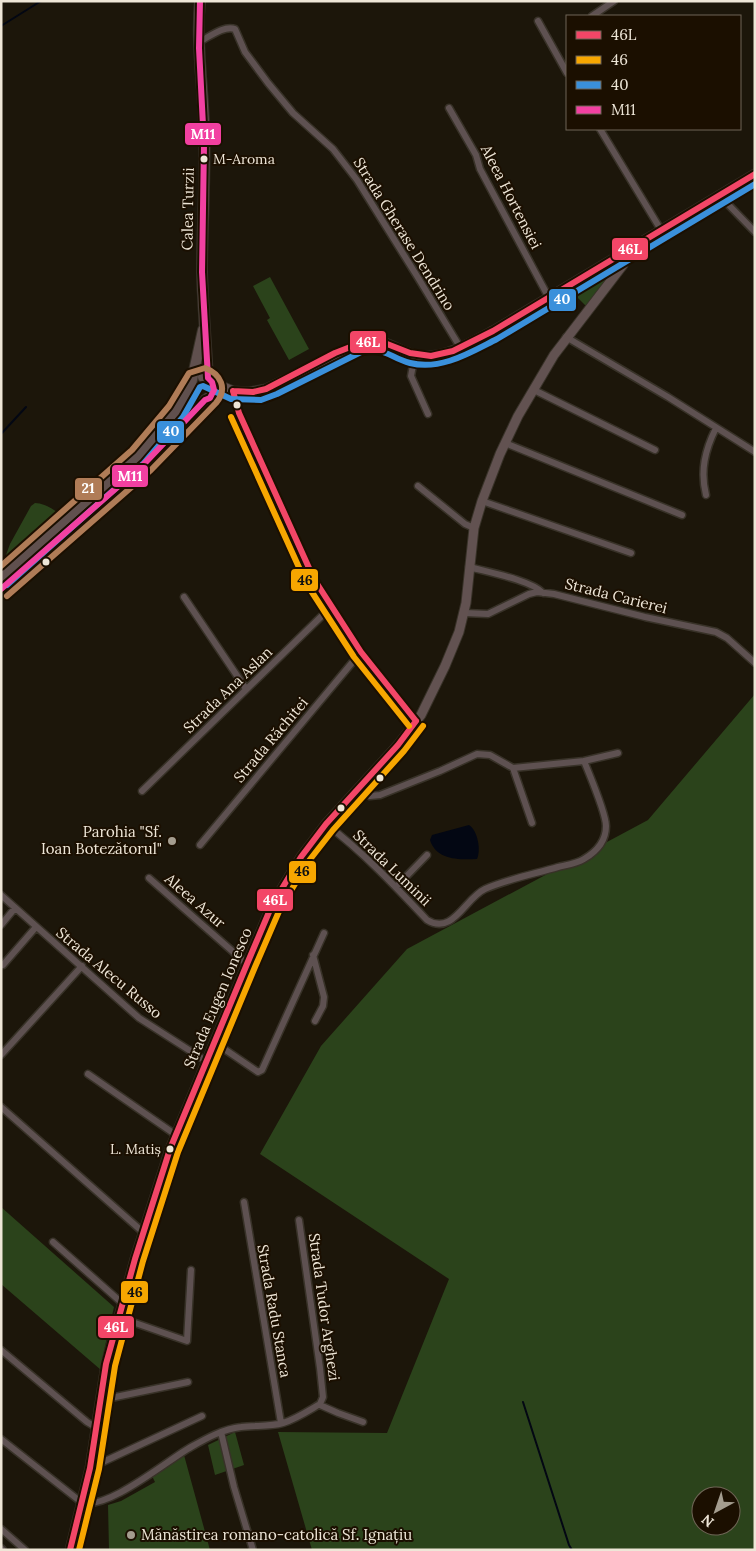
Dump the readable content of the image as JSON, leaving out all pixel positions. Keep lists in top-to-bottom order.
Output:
{
  "streets": {
    "main road": ["Calea Turzii"],
    "street": [
      "Aleea Hortensiei",
      "Strada Gherase Dendrino",
      "Strada Carierei",
      "Strada Ana Aslan",
      "Strada Răchitei",
      "Strada Luminii",
      "Aleea Azur",
      "Strada Alecu Russo",
      "Strada Eugen Ionesco",
      "Strada Tudor Arghezi",
      "Strada Radu Stanca"
    ]
  },
  "crossings": [
    ["Calea Turzii", "Strada Gherase Dendrino"],
    ["Strada Carierei", "Strada Eugen Ionesco"],
    ["Strada Luminii", "Strada Eugen Ionesco"],
    ["Aleea Azur", "Strada Eugen Ionesco"],
    ["Strada Alecu Russo", "Strada Eugen Ionesco"]
  ],
  "places": [
    "M-Aroma",
    "Parohia \"Sf. Ioan Botezătorul\"",
    "L. Matiș",
    "Mănăstirea romano-catolică Sf. Ignațiu"
  ],
  "lines": [
    "transit line M11",
    "transit line 46L",
    "transit line 40",
    "transit line 21",
    "transit line 46"
  ],
  "legend": [
    "46L",
    "46",
    "40",
    "M11"
  ],
  "north": "bottom left"
}
